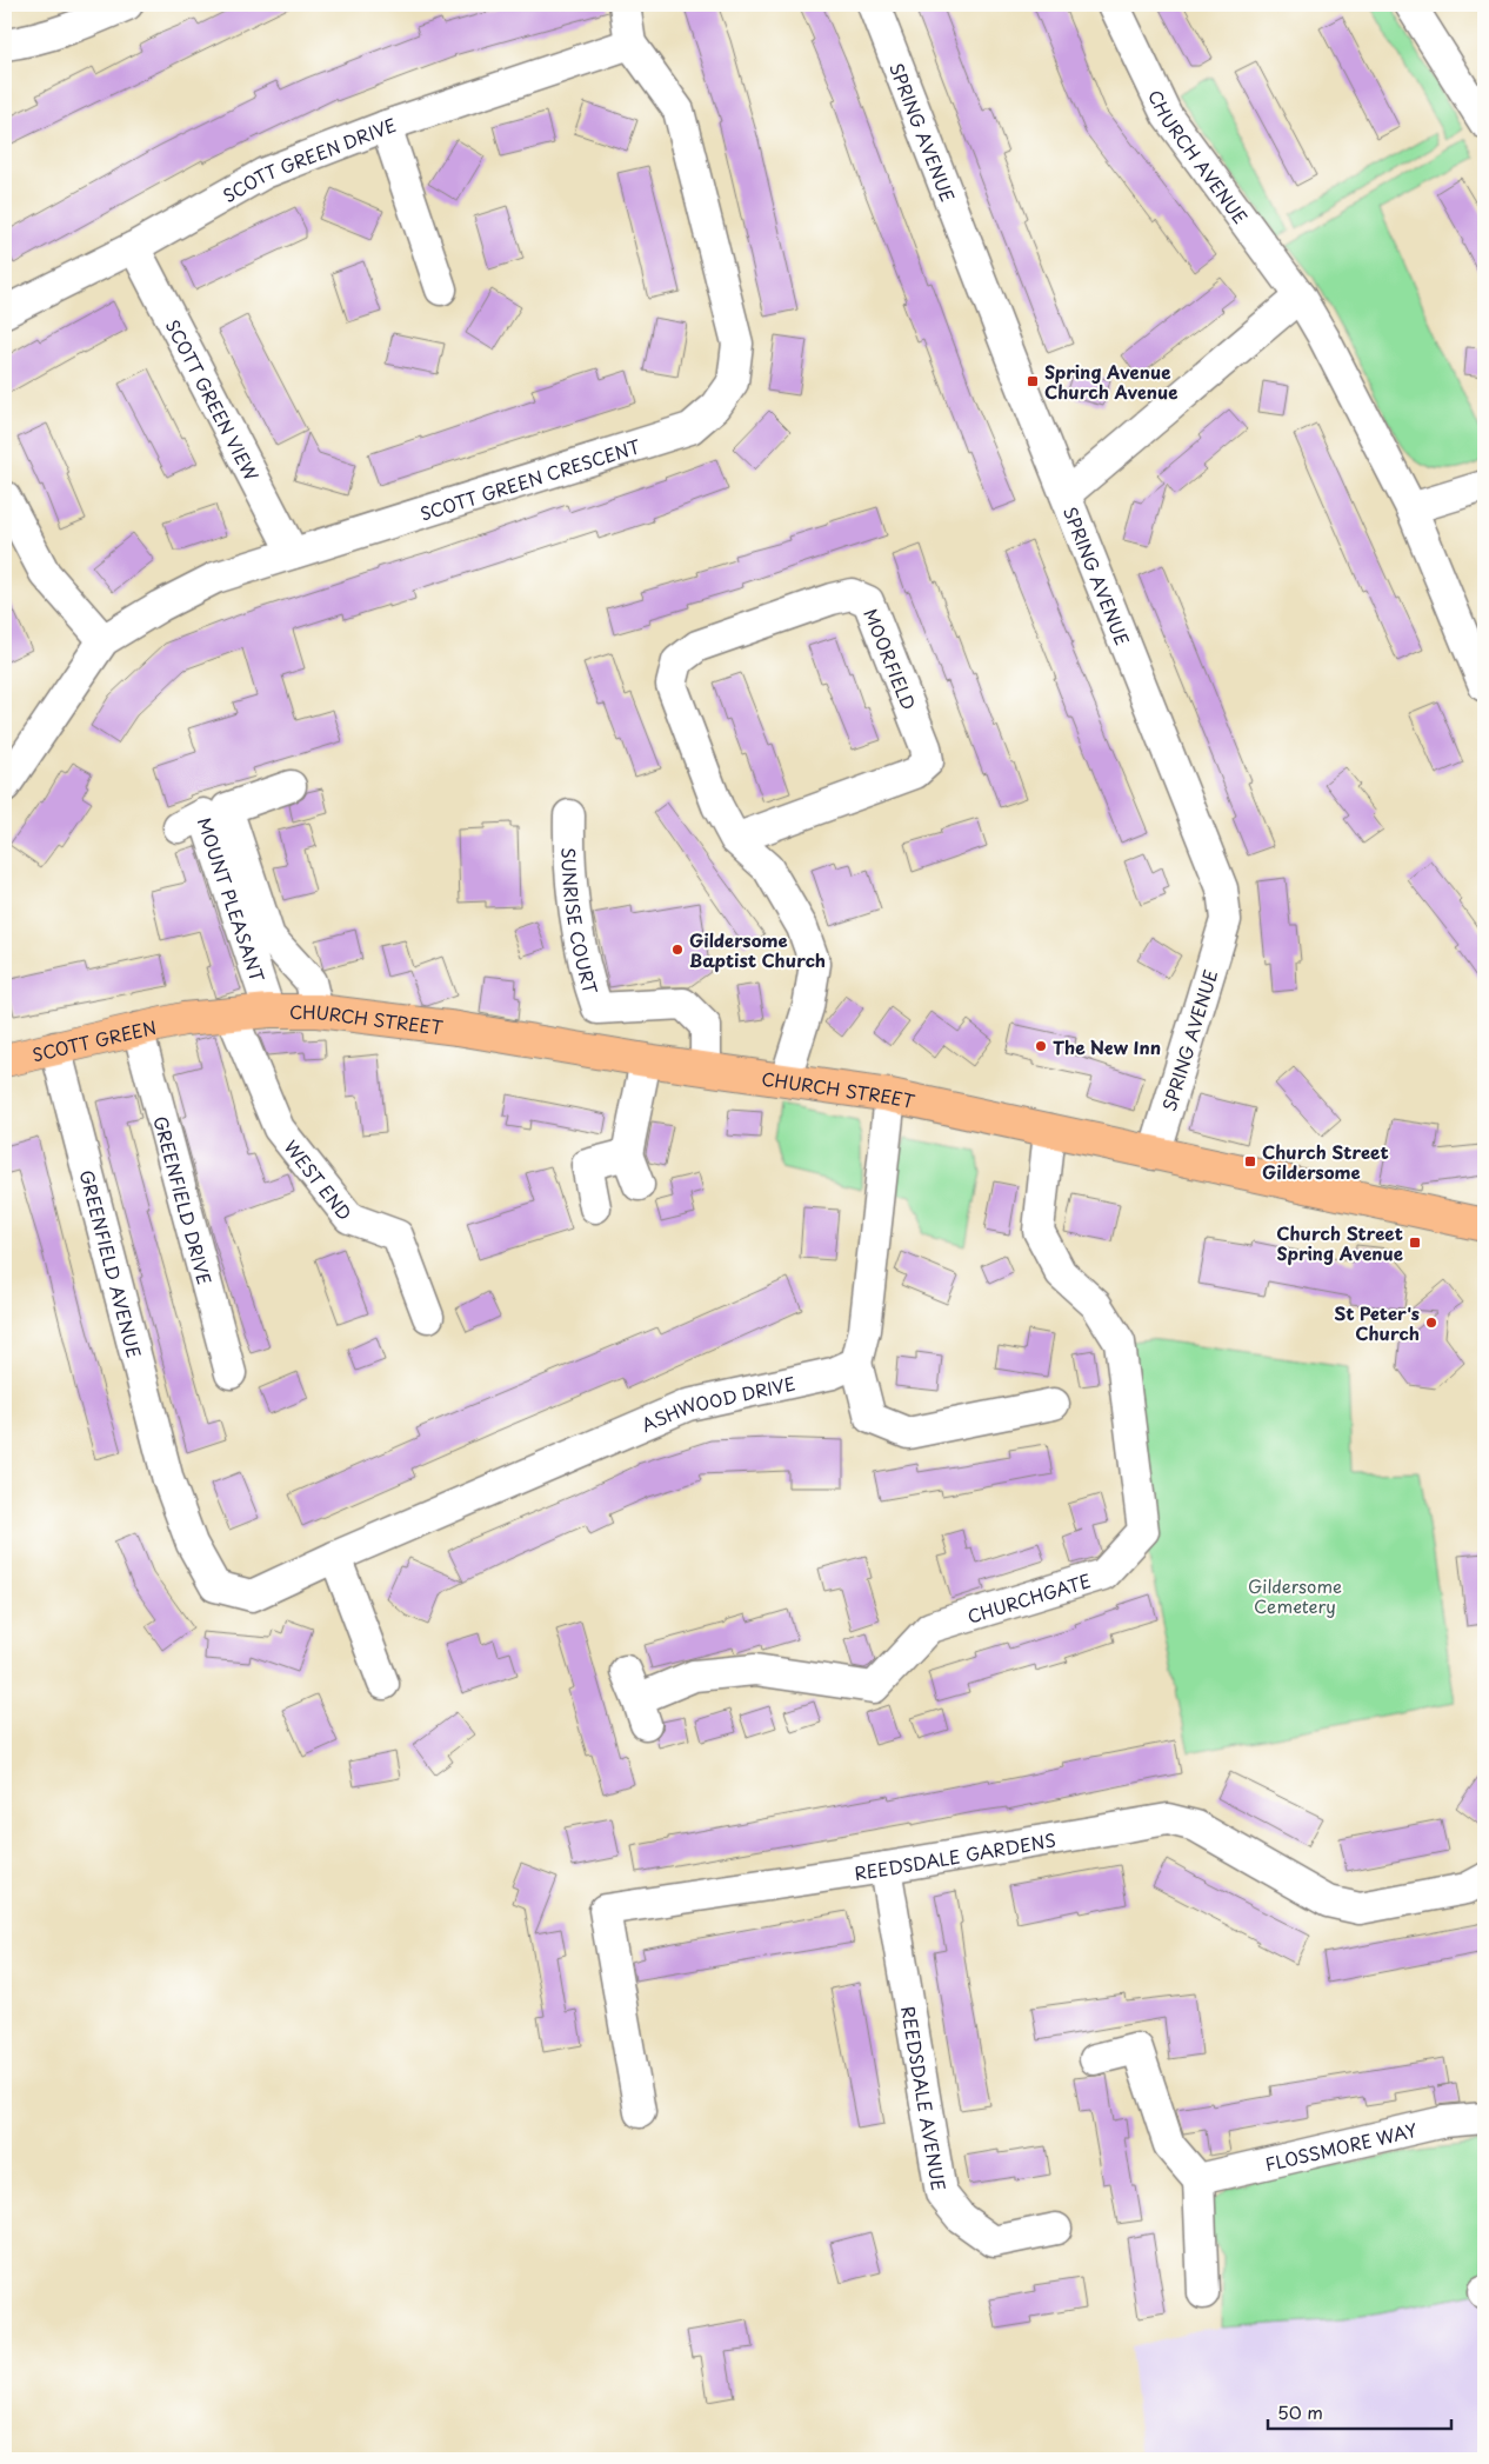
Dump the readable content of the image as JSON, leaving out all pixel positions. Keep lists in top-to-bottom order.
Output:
{
  "streets": {
    "main road": ["CHURCH STREET", "SCOTT GREEN"],
    "street": [
      "SPRING AVENUE",
      "CHURCH AVENUE",
      "SCOTT GREEN DRIVE",
      "SCOTT GREEN VIEW",
      "SCOTT GREEN CRESCENT",
      "MOORFIELD",
      "MOUNT PLEASANT",
      "SUNRISE COURT",
      "WEST END",
      "GREENFIELD DRIVE",
      "GREENFIELD AVENUE",
      "ASHWOOD DRIVE",
      "CHURCHGATE",
      "REEDSDALE GARDENS",
      "REEDSDALE AVENUE",
      "FLOSSMORE WAY"
    ]
  },
  "crossings": [
    ["SPRING AVENUE", "CHURCH STREET"],
    ["SCOTT GREEN DRIVE", "SCOTT GREEN VIEW"],
    ["SCOTT GREEN DRIVE", "SCOTT GREEN CRESCENT"],
    ["SCOTT GREEN VIEW", "SCOTT GREEN CRESCENT"],
    ["MOORFIELD", "CHURCH STREET"],
    ["MOUNT PLEASANT", "CHURCH STREET"],
    ["SUNRISE COURT", "CHURCH STREET"],
    ["CHURCH STREET", "SCOTT GREEN"],
    ["CHURCH STREET", "WEST END"],
    ["CHURCH STREET", "CHURCHGATE"],
    ["SCOTT GREEN", "GREENFIELD DRIVE"],
    ["SCOTT GREEN", "GREENFIELD AVENUE"],
    ["GREENFIELD AVENUE", "ASHWOOD DRIVE"],
    ["REEDSDALE GARDENS", "REEDSDALE AVENUE"]
  ],
  "parks": ["Gildersome Cemetery"],
  "places": {
    "transit": ["Spring Avenue Church Avenue", "Church Street Gildersome", "Church Street Spring Avenue"],
    "other": ["Gildersome Baptist Church", "The New Inn", "St Peter's Church"]
  },
  "scale_bar": "50 m"
}
